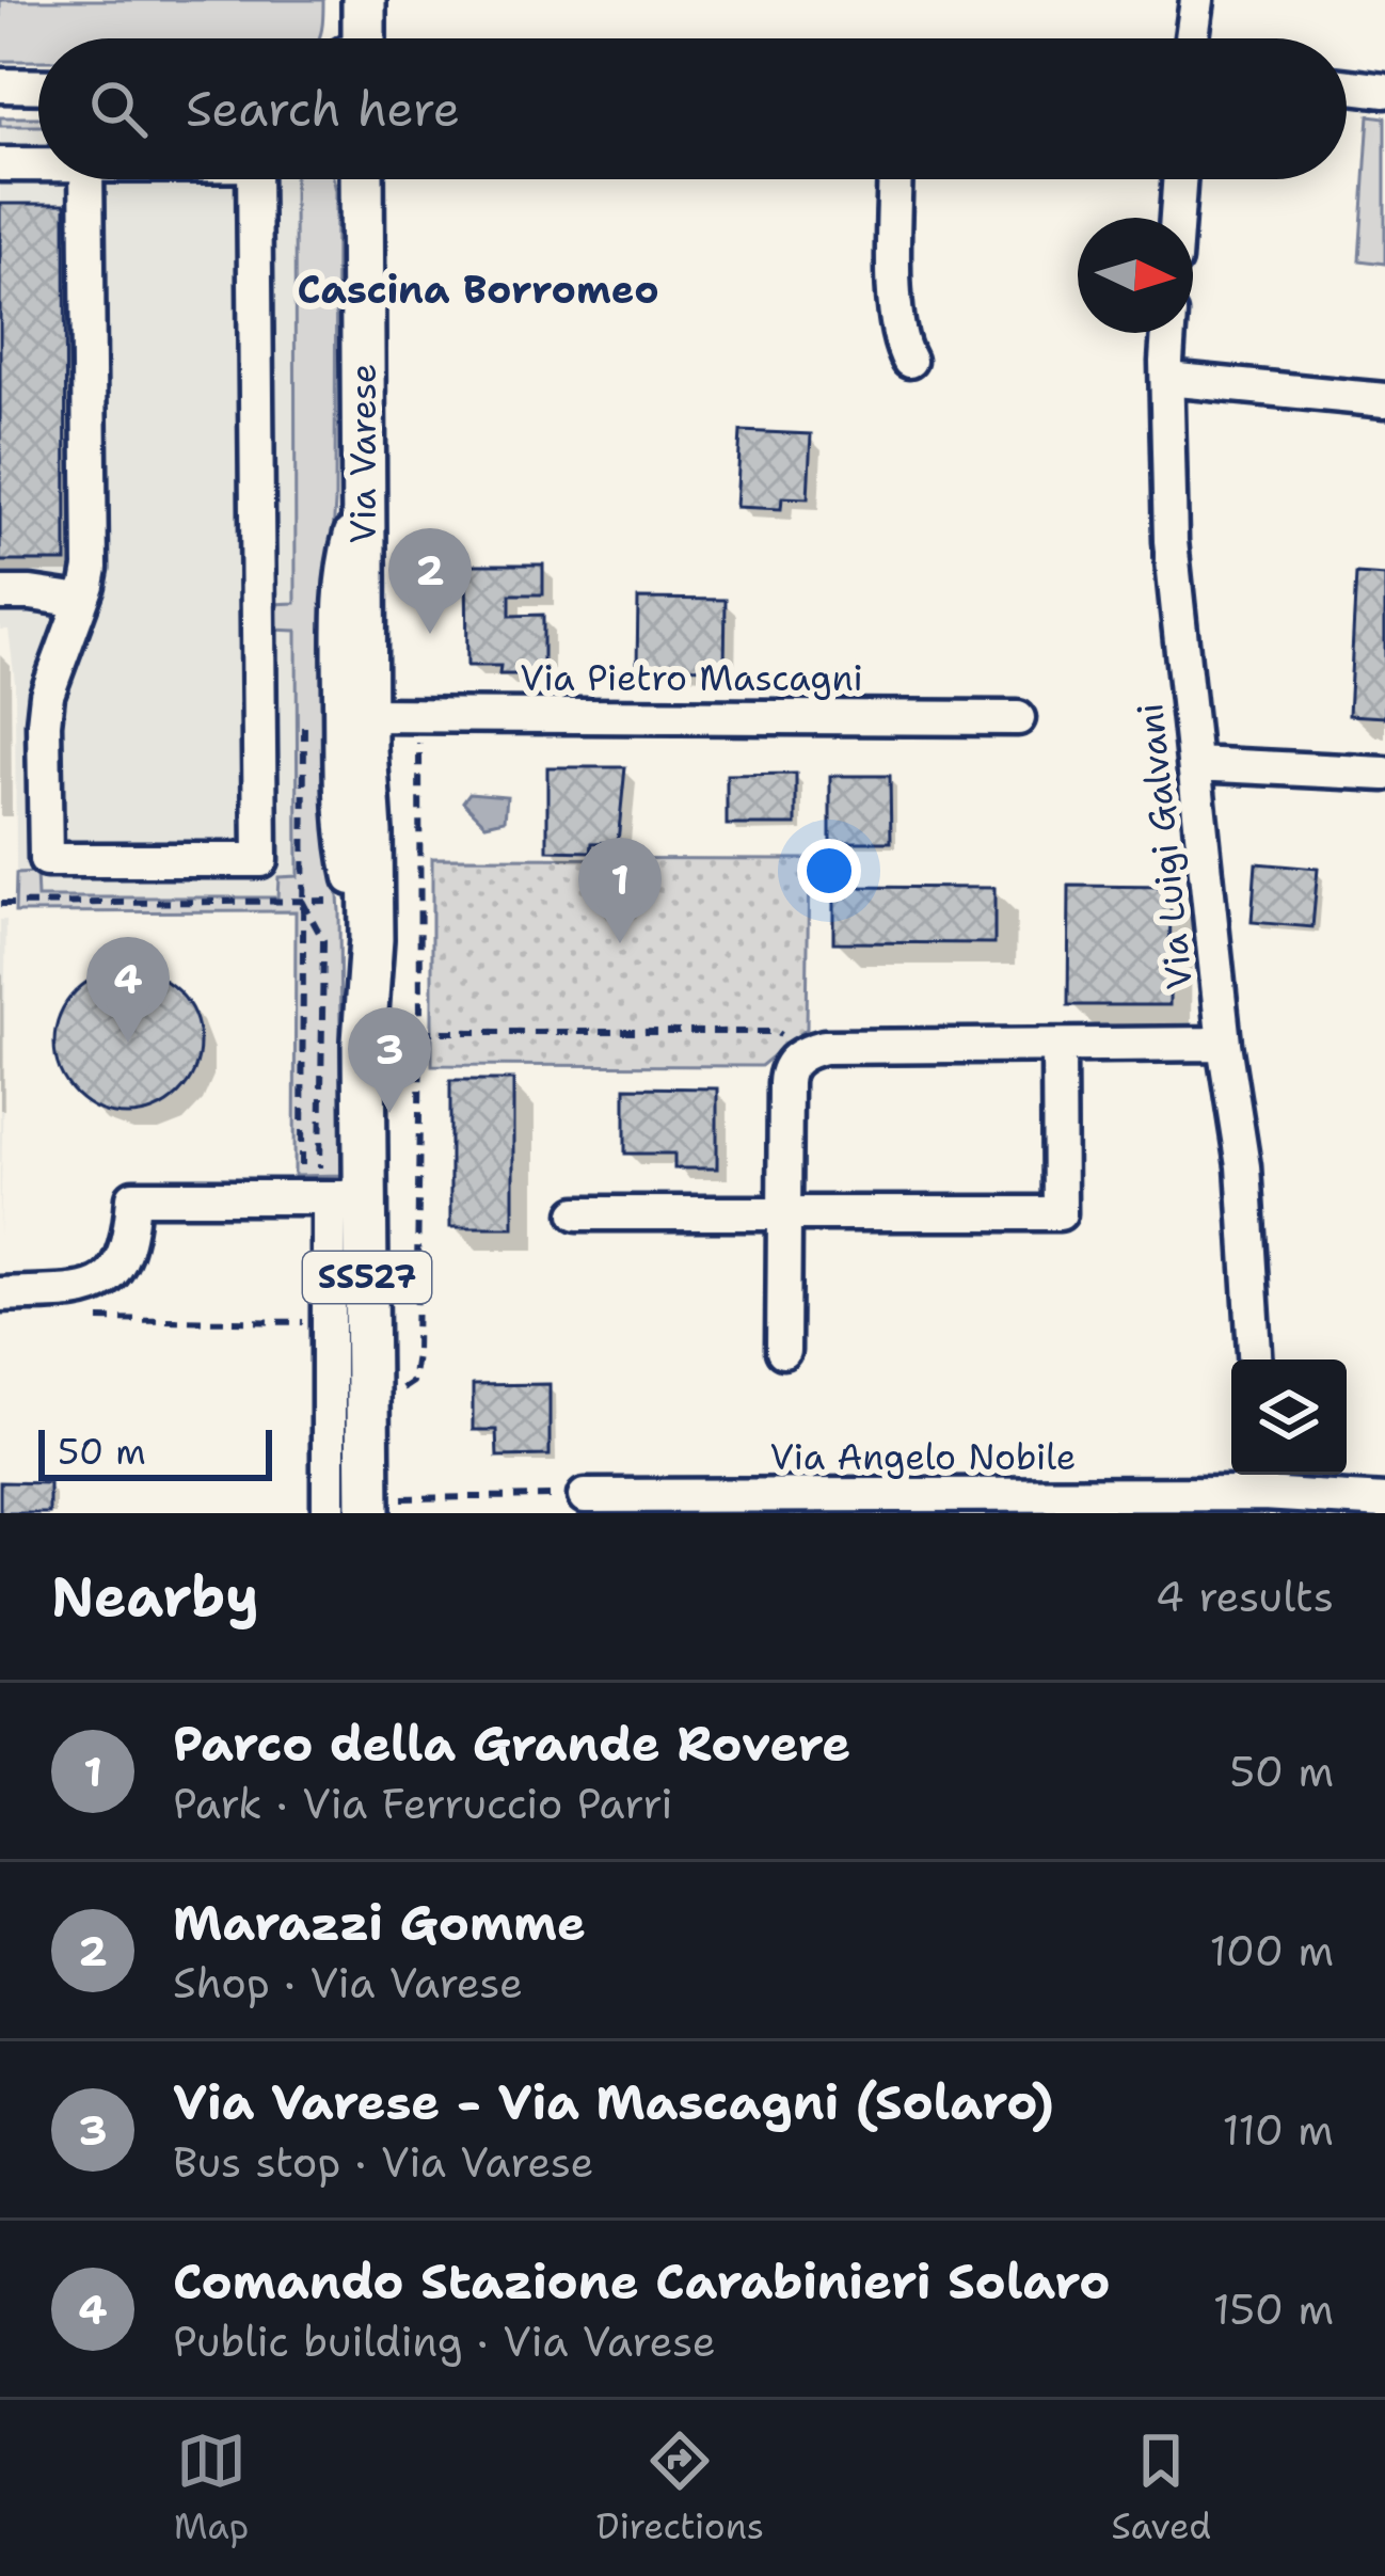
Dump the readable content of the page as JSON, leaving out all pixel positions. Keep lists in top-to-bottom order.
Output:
{
  "streets": {
    "main road": ["Via Varese", "SS527"],
    "street": ["Via Pietro Mascagni", "Via Luigi Galvani", "Via Angelo Nobile"]
  },
  "crossings": [
    ["Via Varese", "Via Pietro Mascagni"]
  ],
  "districts": ["Cascina Borromeo"],
  "scale_bar": "50 m",
  "north": "right",
  "page": {
    "search": "Search here",
    "pins": [
      "2",
      "1",
      "4",
      "3"
    ],
    "scale": "50 m",
    "heading": ["Nearby", "4 results"],
    "list": [
      {
        "mark": "1",
        "name": "Parco della Grande Rovere",
        "note": "Park · Via Ferruccio Parri",
        "value": "50 m"
      },
      {
        "mark": "2",
        "name": "Marazzi Gomme",
        "note": "Shop · Via Varese",
        "value": "100 m"
      },
      {
        "mark": "3",
        "name": "Via Varese - Via Mascagni (Solaro)",
        "note": "Bus stop · Via Varese",
        "value": "110 m"
      },
      {
        "mark": "4",
        "name": "Comando Stazione Carabinieri Solaro",
        "note": "Public building · Via Varese",
        "value": "150 m"
      }
    ],
    "nav": ["Map", "Directions", "Saved"]
  }
}
